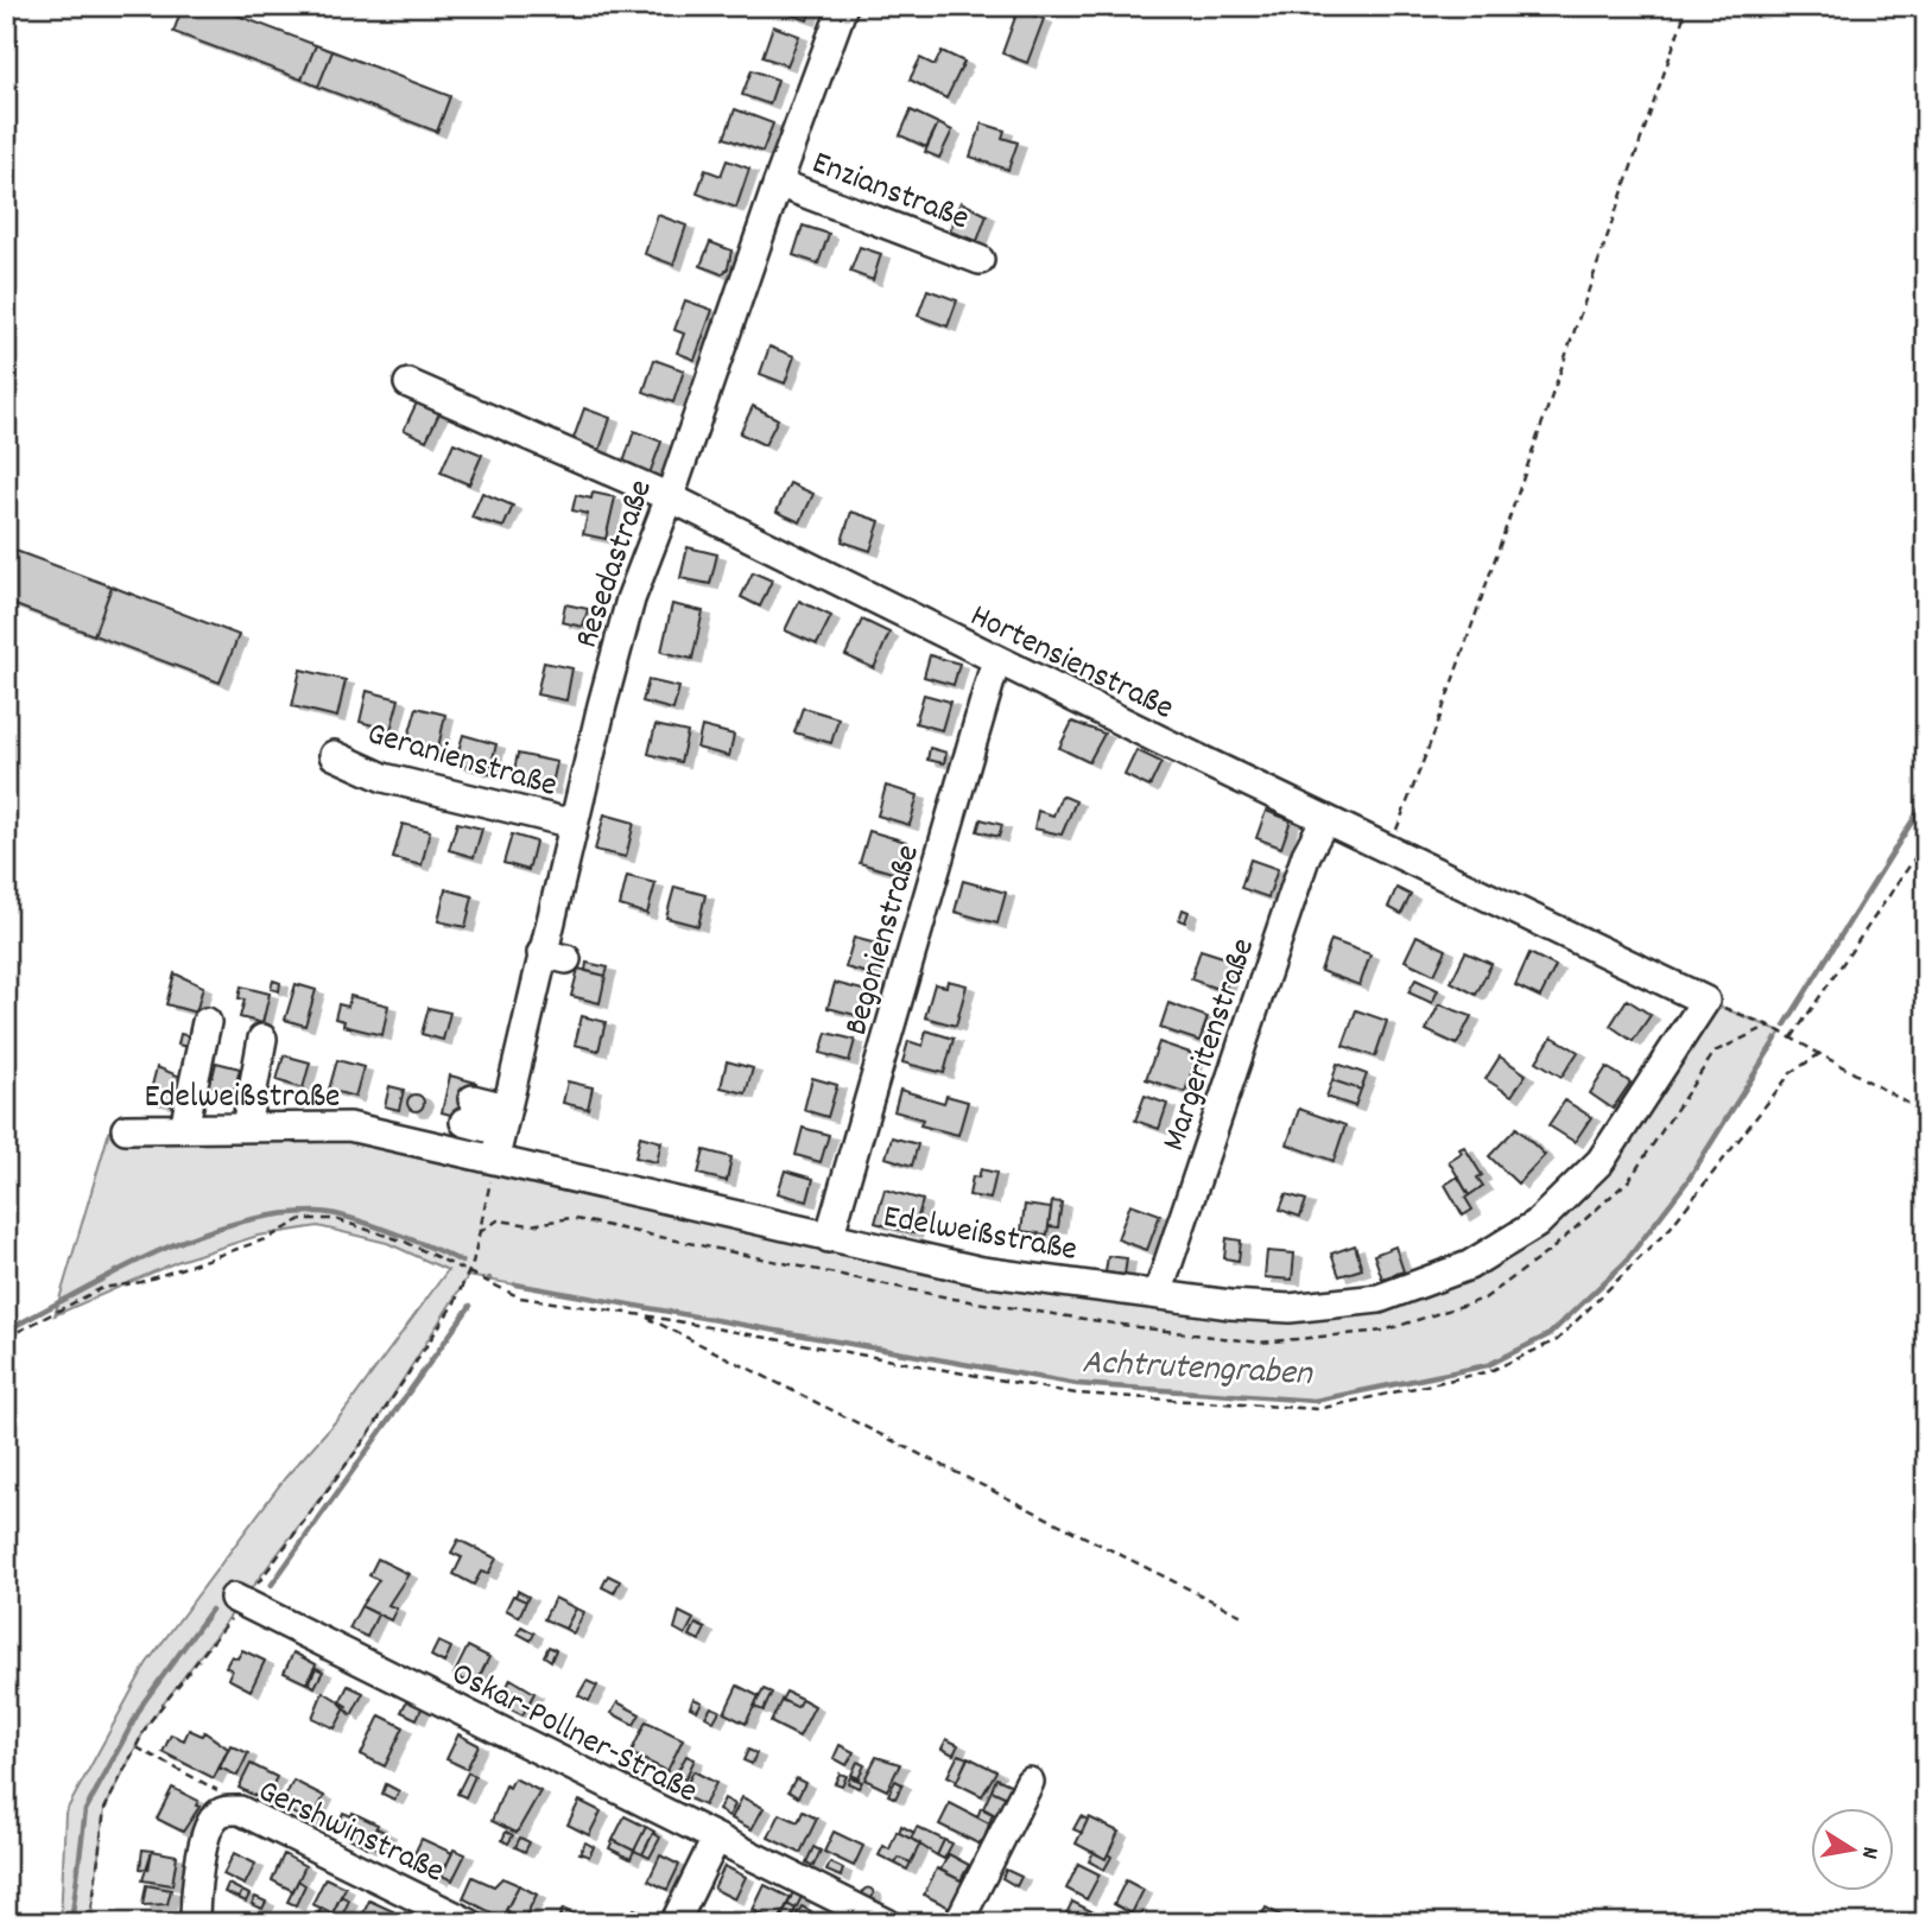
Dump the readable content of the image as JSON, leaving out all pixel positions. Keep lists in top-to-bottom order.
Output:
{
  "streets": {
    "street": [
      "Enzianstraße",
      "Resedastraße",
      "Hortensienstraße",
      "Geranienstraße",
      "Begonienstraße",
      "Margeritenstraße",
      "Edelweißstraße",
      "Oskar-Pollner-Straße",
      "Gershwinstraße"
    ]
  },
  "crossings": [
    ["Enzianstraße", "Resedastraße"],
    ["Resedastraße", "Hortensienstraße"],
    ["Resedastraße", "Geranienstraße"],
    ["Resedastraße", "Edelweißstraße"],
    ["Hortensienstraße", "Begonienstraße"],
    ["Hortensienstraße", "Margeritenstraße"],
    ["Hortensienstraße", "Edelweißstraße"],
    ["Begonienstraße", "Edelweißstraße"],
    ["Margeritenstraße", "Edelweißstraße"]
  ],
  "water": ["Achtrutengraben"],
  "north": "right"
}
